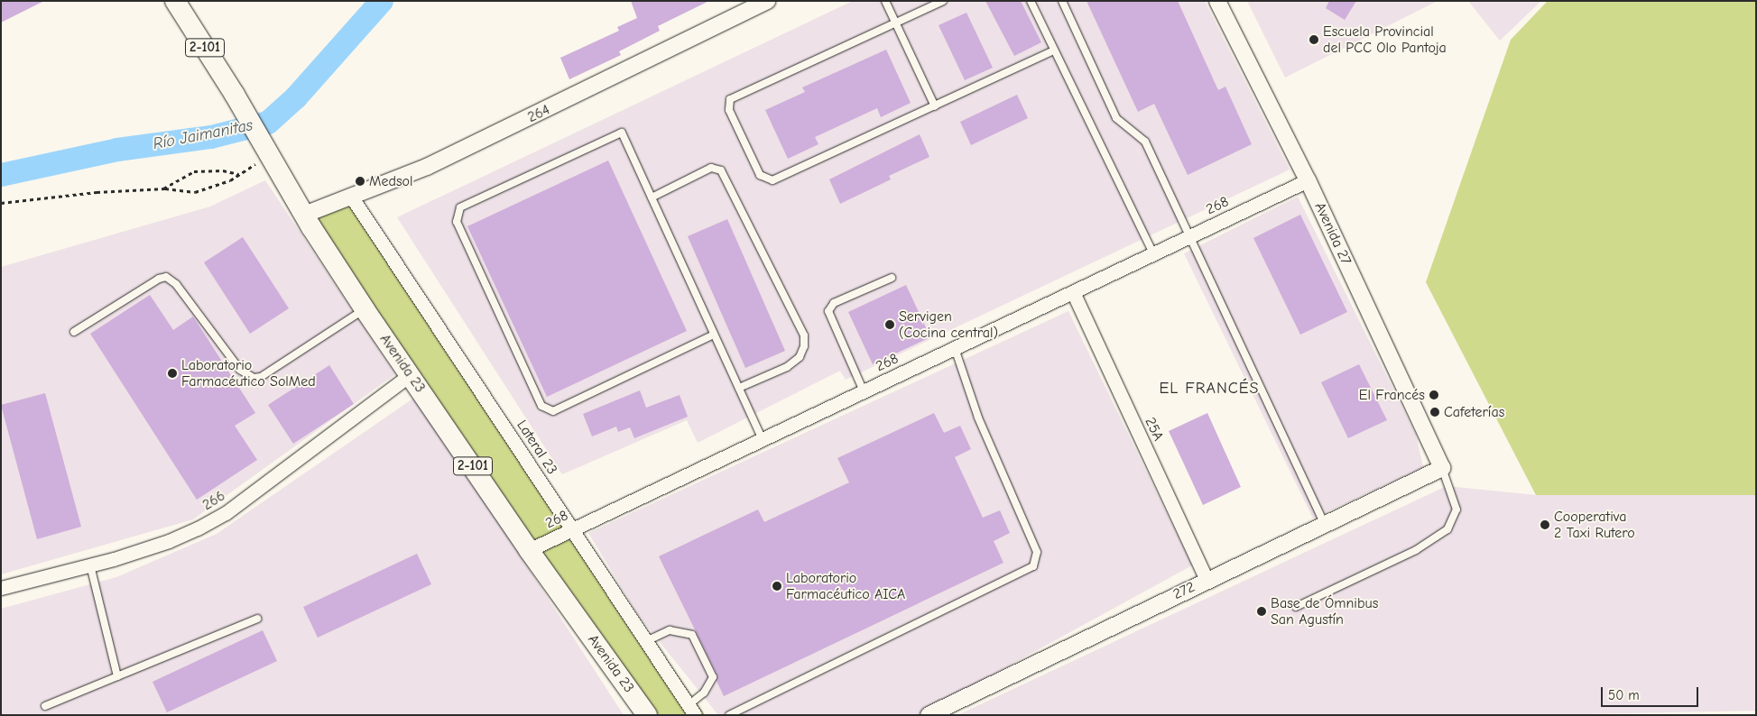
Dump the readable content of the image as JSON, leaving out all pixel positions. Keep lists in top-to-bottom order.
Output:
{
  "streets": {
    "main road": ["2-101", "Avenida 23"],
    "street": [
      "264",
      "268",
      "Avenida 27",
      "25A",
      "Lateral 23",
      "266",
      "272"
    ]
  },
  "crossings": [
    ["264", "Avenida 23"],
    ["264", "Lateral 23"],
    ["268", "Avenida 27"],
    ["268", "Avenida 23"],
    ["268", "25A"],
    ["268", "Lateral 23"],
    ["Avenida 27", "272"],
    ["Avenida 23", "266"],
    ["25A", "272"]
  ],
  "districts": ["EL FRANCÉS"],
  "water": ["Río Jaimanitas"],
  "places": [
    "Escuela Provincial del PCC Olo Pantoja",
    "Medsol",
    "Servigen (Cocina central)",
    "Laboratorio Farmacéutico SolMed",
    "El Francés",
    "Cafeterías",
    "Cooperativa 2 Taxi Rutero",
    "Laboratorio Farmacéutico AICA",
    "Base de Ómnibus San Agustín"
  ],
  "scale_bar": "50 m"
}
